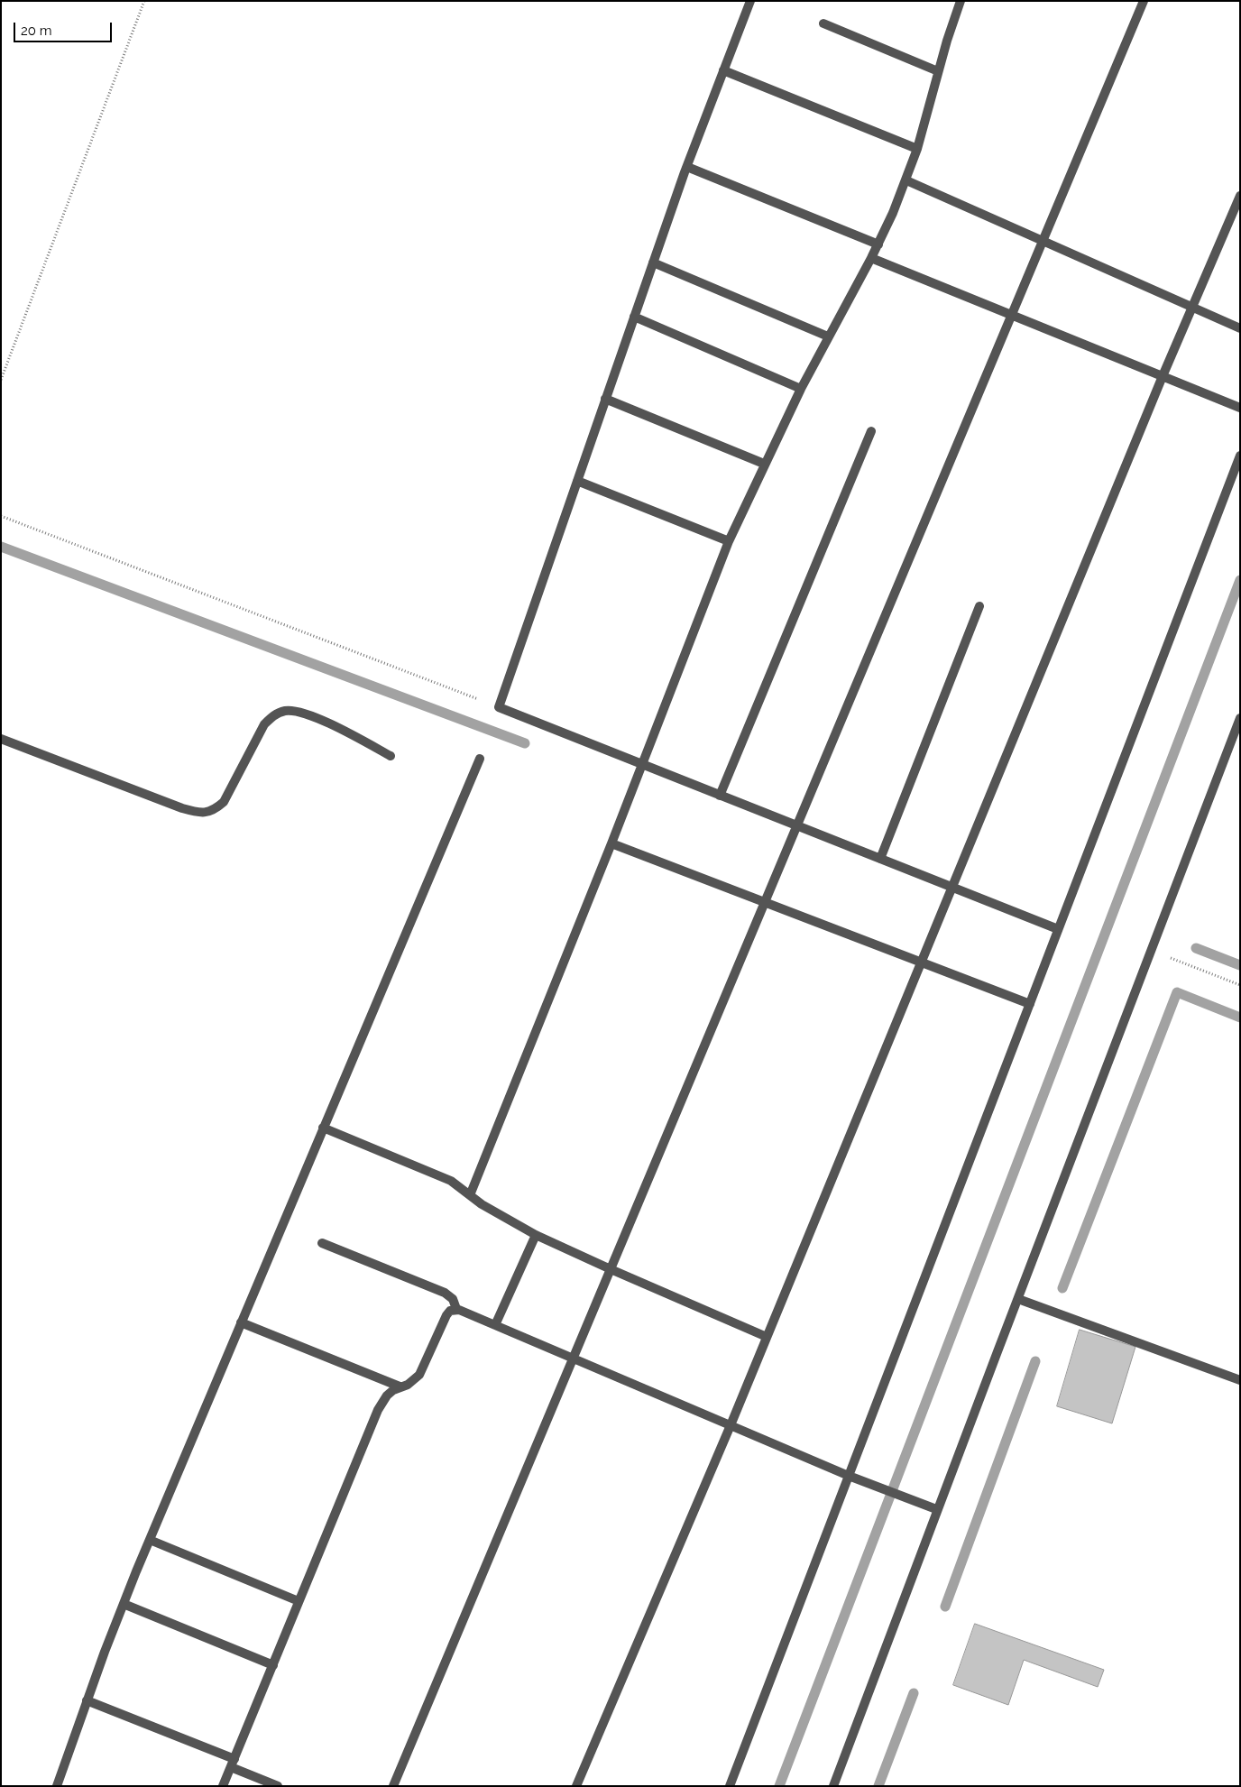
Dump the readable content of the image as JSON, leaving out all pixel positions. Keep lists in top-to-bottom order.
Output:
{
  "scale_bar": "20 m"
}
